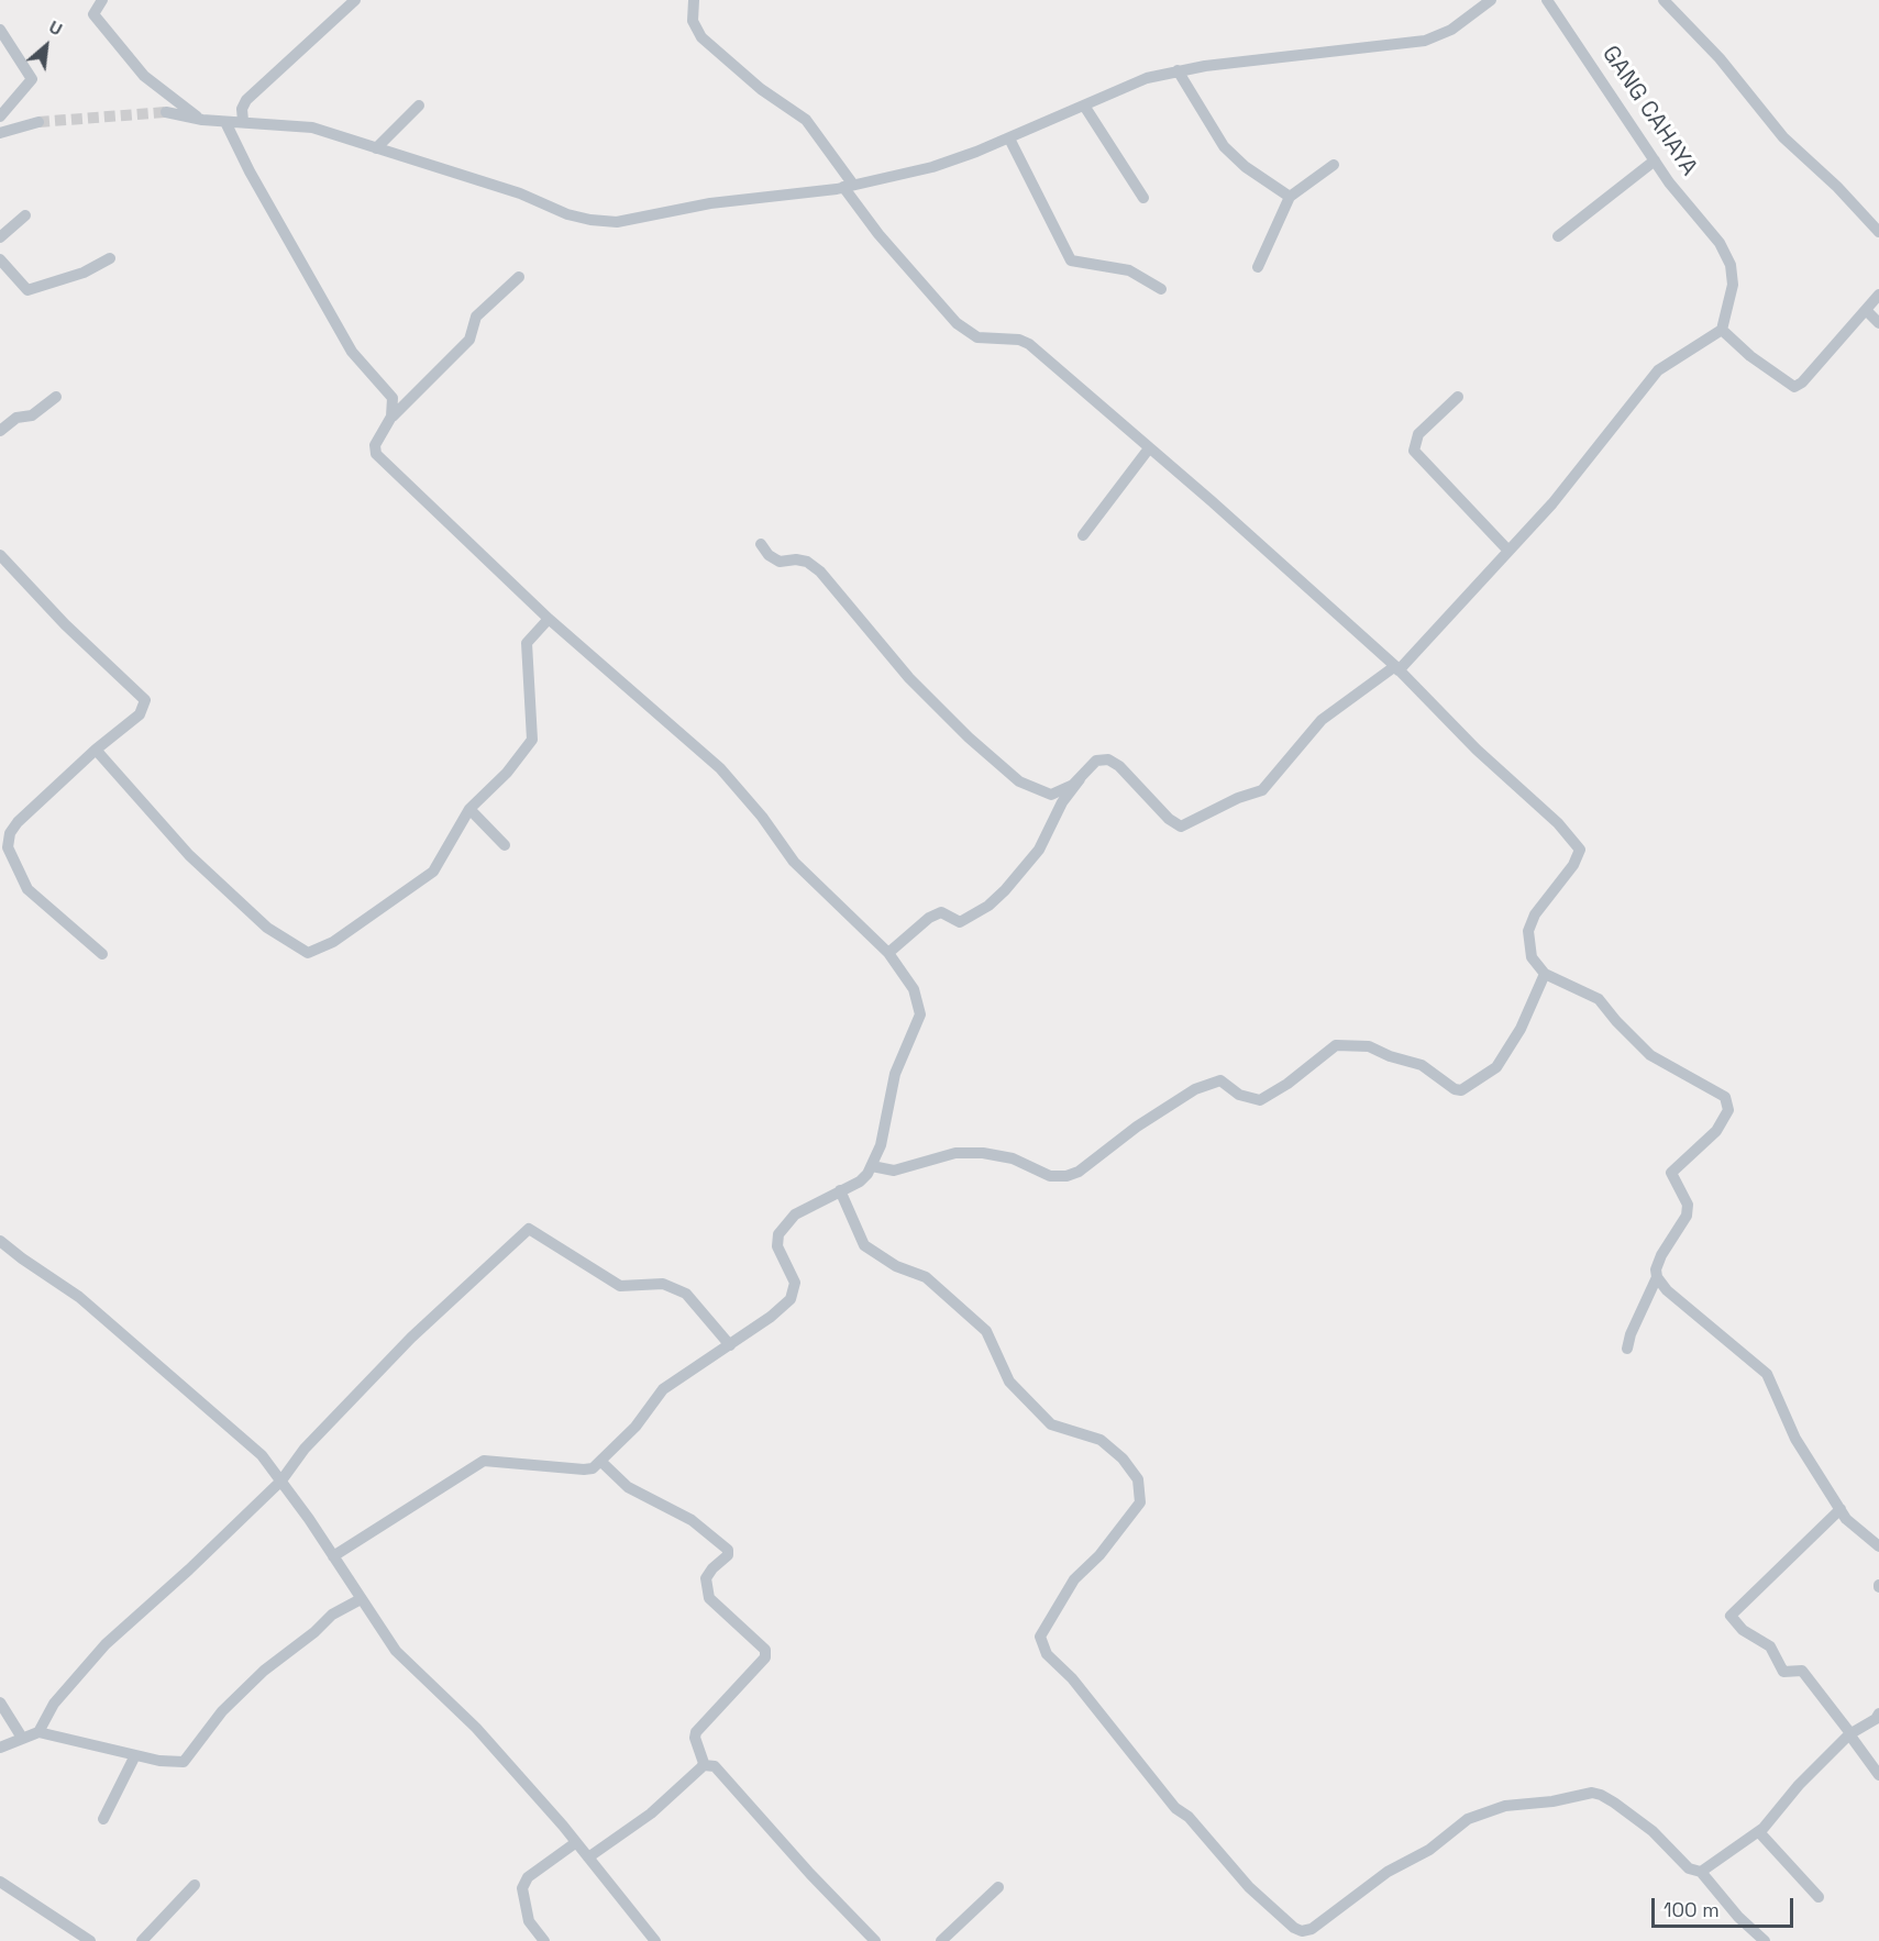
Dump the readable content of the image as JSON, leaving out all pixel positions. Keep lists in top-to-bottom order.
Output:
{
  "streets": {
    "street": ["GANG CAHAYA"]
  },
  "scale_bar": "100 m",
  "north": "top right"
}
